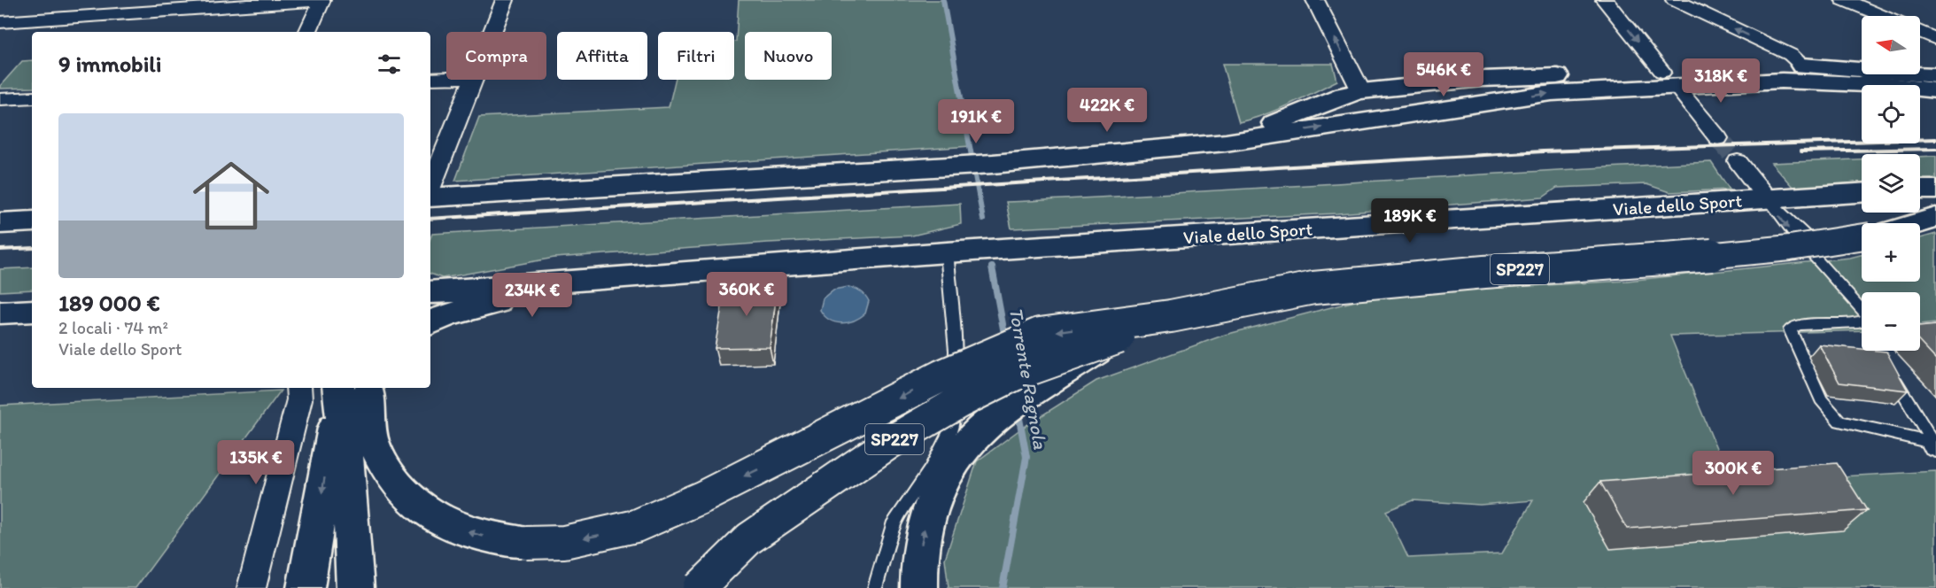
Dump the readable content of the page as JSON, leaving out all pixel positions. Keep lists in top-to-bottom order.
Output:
{
  "streets": {
    "main road": ["Viale dello Sport", "SP227"]
  },
  "water": ["Torrente Ragnola"],
  "north": "left",
  "page": {
    "map_buttons": ["+", "−"],
    "chip": [
      "Compra",
      "Affitta",
      "Filtri",
      "Nuovo"
    ],
    "heading": "9 immobili",
    "price": [
      "546K €",
      "318K €",
      "422K €",
      "191K €",
      "189K €",
      "360K €",
      "234K €",
      "135K €",
      "300K €"
    ],
    "list": [
      {
        "name": "189 000 €",
        "note": "2 locali · 74 m² · Viale dello Sport"
      }
    ]
  }
}
